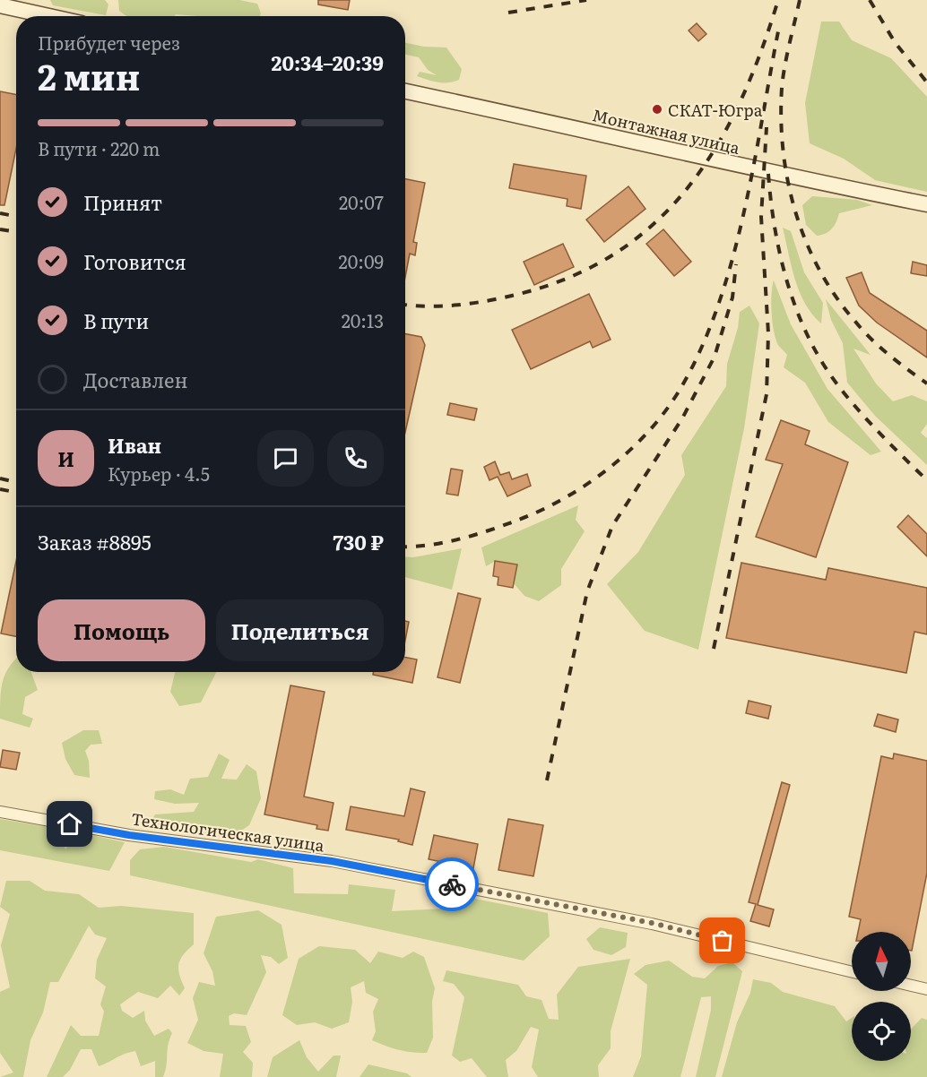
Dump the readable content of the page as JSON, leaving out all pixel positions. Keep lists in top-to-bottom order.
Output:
{
  "streets": {
    "street": ["Монтажная улица", "Технологическая улица"]
  },
  "places": ["СКАТ-Югра"],
  "north": "top",
  "page": {
    "heading": ["2 мин", "Прибудет через", "20:34–20:39"],
    "panel": [
      "Иван",
      "Курьер · 4.5",
      "Заказ #8895",
      "730 ₽"
    ],
    "bar": "В пути · 220 m",
    "list": [
      ["Принят", "20:07"],
      ["Готовится", "20:09"],
      ["В пути", "20:13"],
      "Доставлен"
    ],
    "round": "И",
    "buttons": ["Помощь", "Поделиться"]
  }
}
